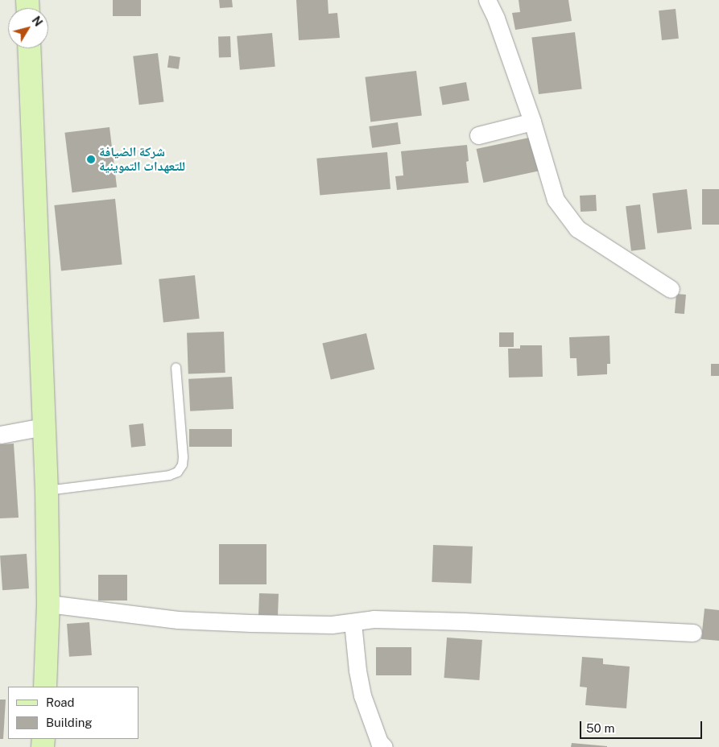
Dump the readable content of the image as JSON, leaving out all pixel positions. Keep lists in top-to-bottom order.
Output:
{
  "places": ["شركة الضيافة للتعهدات التموينية"],
  "legend": ["Road", "Building"],
  "scale_bar": "50 m",
  "north": "top right"
}
